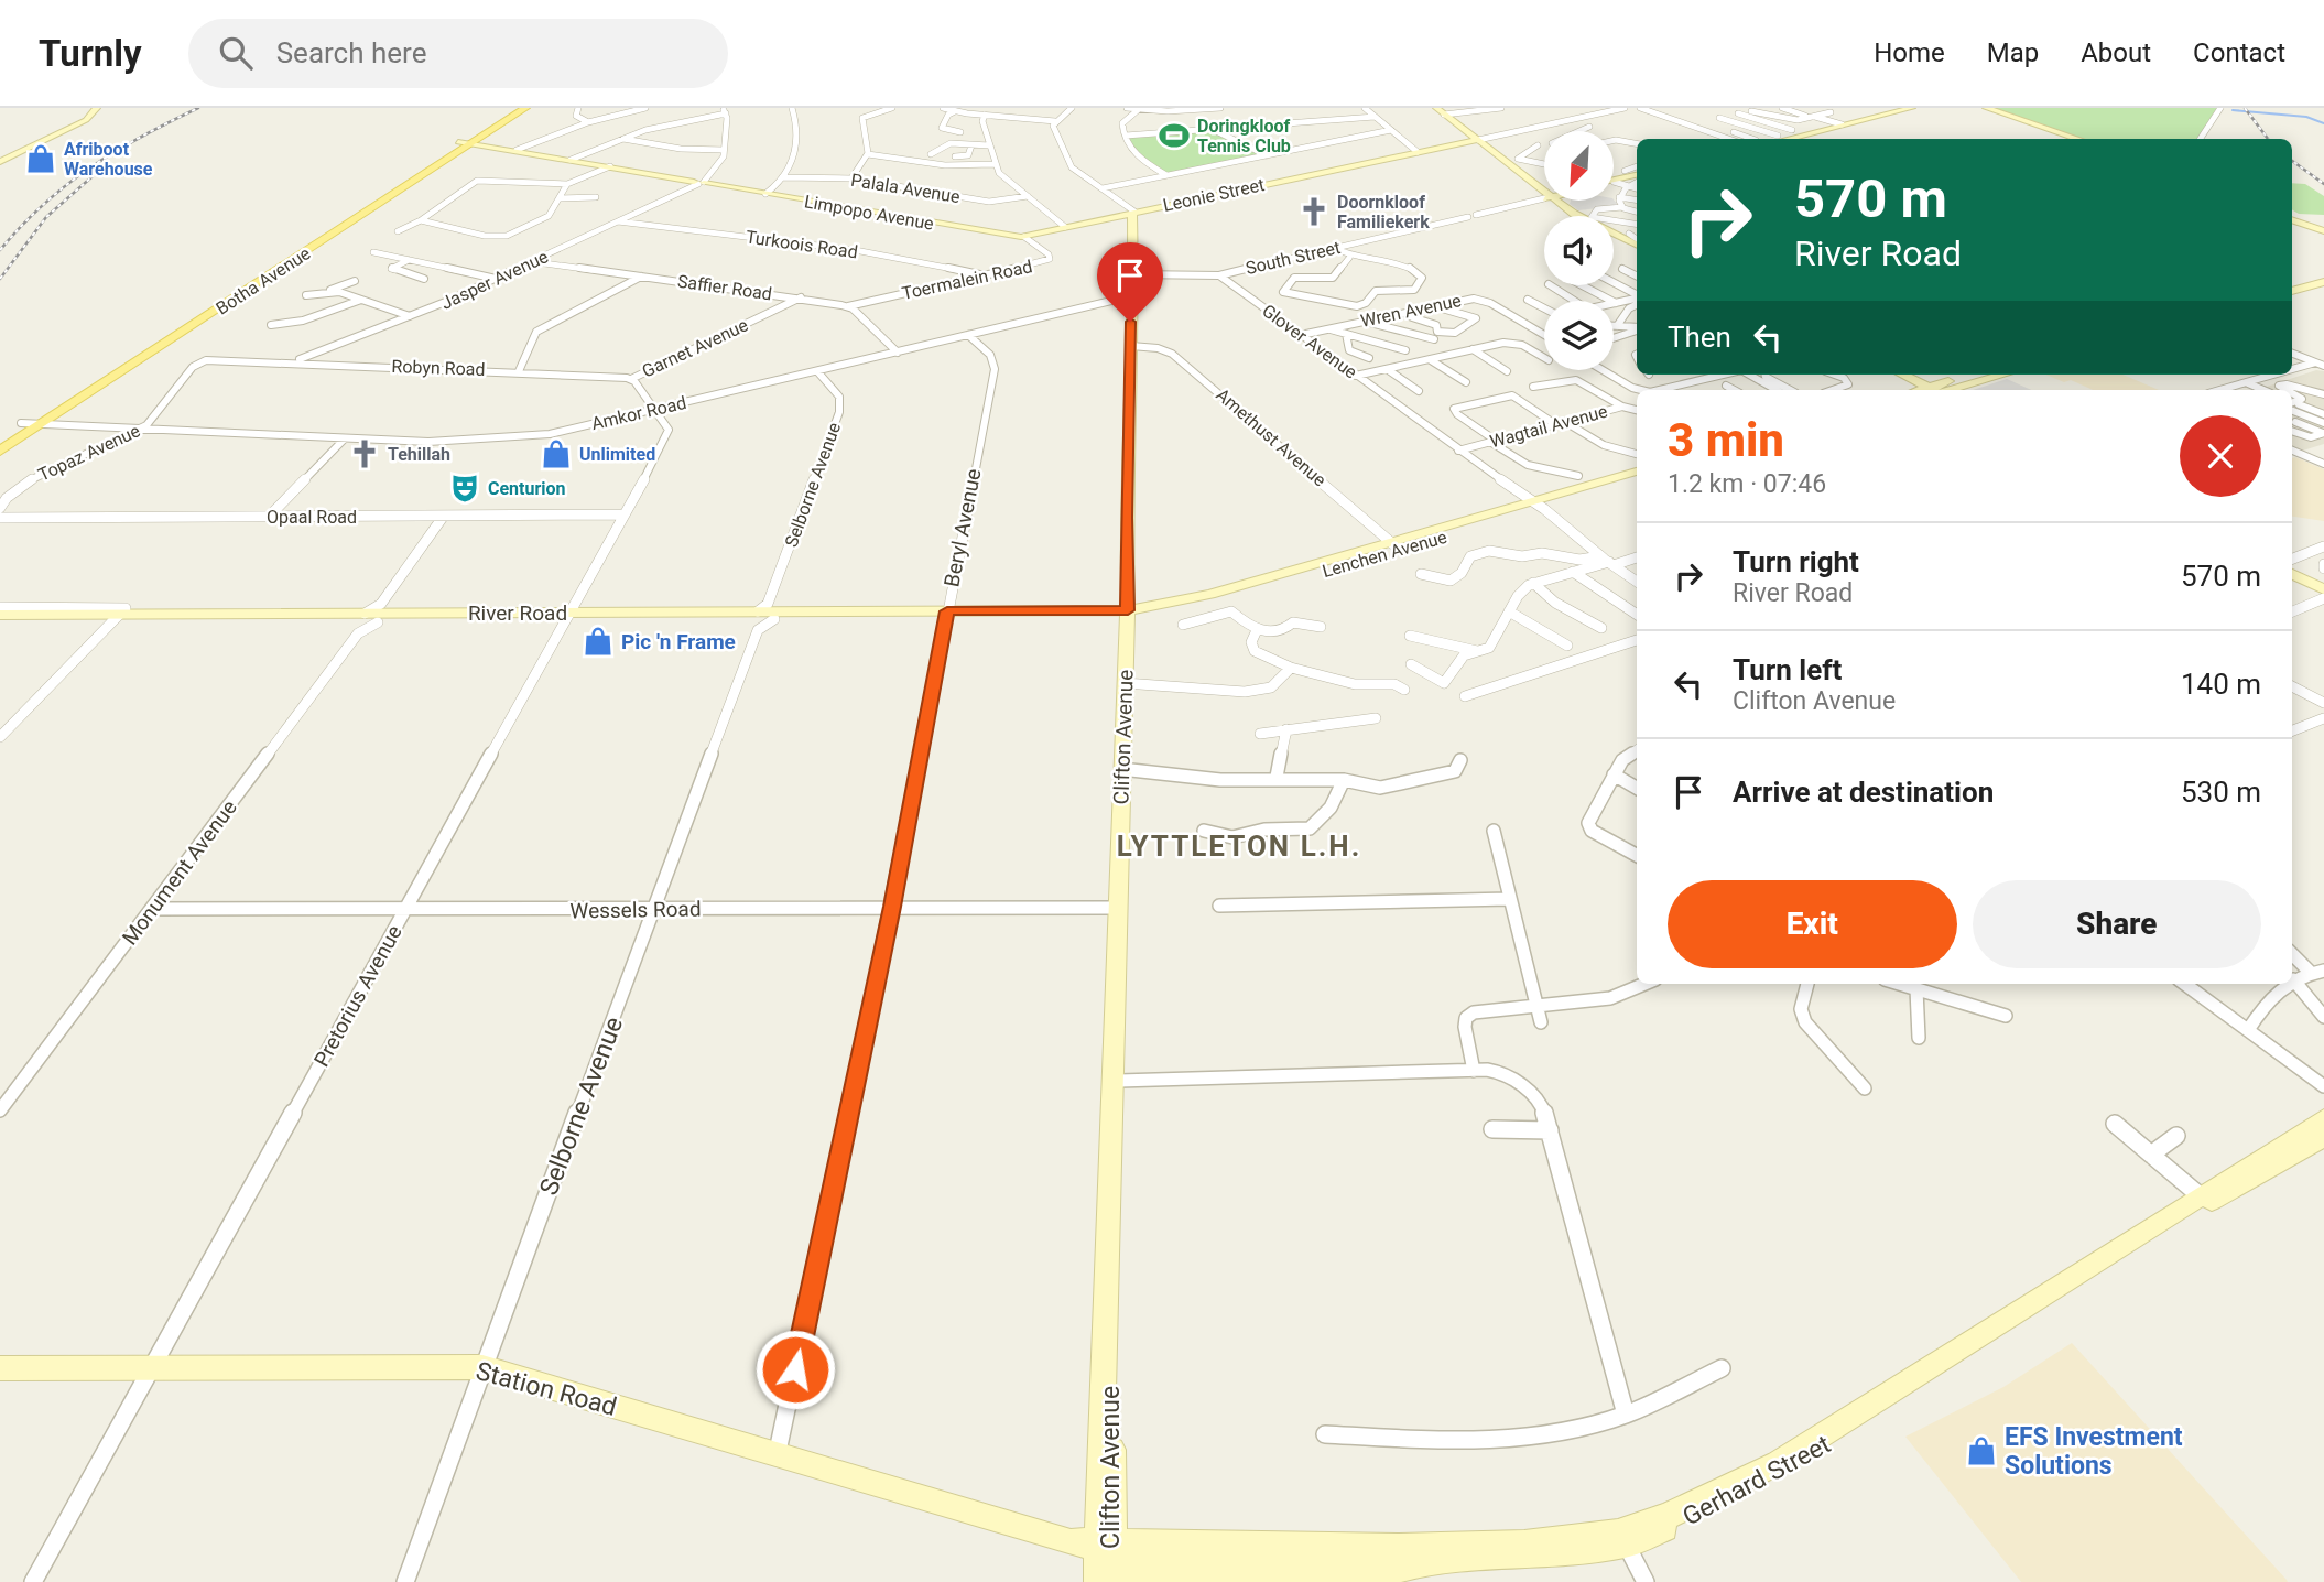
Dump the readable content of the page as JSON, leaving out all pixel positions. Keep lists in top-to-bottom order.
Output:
{
  "streets": {
    "main road": ["Botha Avenue"],
    "street": [
      "Palala Avenue",
      "Leonie Street",
      "Limpopo Avenue",
      "Turkoois Road",
      "South Street",
      "Jasper Avenue",
      "Toermalein Road",
      "Saffier Road",
      "Wren Avenue",
      "Glover Avenue",
      "Garnet Avenue",
      "Robyn Road",
      "Amkor Road",
      "Wagtail Avenue",
      "Amethust Avenue",
      "Topaz Avenue",
      "Selborne Avenue",
      "Opaal Road",
      "Beryl Avenue",
      "Lenchen Avenue",
      "River Road",
      "Clifton Avenue",
      "Monument Avenue",
      "Wessels Road",
      "Pretorius Avenue",
      "Station Road",
      "Gerhard Street"
    ]
  },
  "crossings": [
    ["Leonie Street", "Limpopo Avenue"],
    ["Leonie Street", "Toermalein Road"],
    ["Leonie Street", "Clifton Avenue"],
    ["Limpopo Avenue", "Jasper Avenue"],
    ["Limpopo Avenue", "Toermalein Road"],
    ["Limpopo Avenue", "Botha Avenue"],
    ["Turkoois Road", "Jasper Avenue"],
    ["Turkoois Road", "Toermalein Road"],
    ["South Street", "Glover Avenue"],
    ["Jasper Avenue", "Saffier Road"],
    ["Jasper Avenue", "Robyn Road"],
    ["Toermalein Road", "Saffier Road"],
    ["Botha Avenue", "Amkor Road"],
    ["Saffier Road", "Garnet Avenue"],
    ["Wren Avenue", "Glover Avenue"],
    ["Glover Avenue", "Wagtail Avenue"],
    ["Glover Avenue", "Lenchen Avenue"],
    ["Garnet Avenue", "Robyn Road"],
    ["Robyn Road", "Topaz Avenue"],
    ["Amkor Road", "Topaz Avenue"],
    ["Amkor Road", "Selborne Avenue"],
    ["Amkor Road", "Beryl Avenue"],
    ["Amkor Road", "Clifton Avenue"],
    ["Amkor Road", "Pretorius Avenue"],
    ["Amethust Avenue", "Lenchen Avenue"],
    ["Amethust Avenue", "Clifton Avenue"],
    ["Selborne Avenue", "River Road"],
    ["Selborne Avenue", "Wessels Road"],
    ["Selborne Avenue", "Station Road"],
    ["Opaal Road", "Pretorius Avenue"],
    ["Beryl Avenue", "River Road"],
    ["Beryl Avenue", "Wessels Road"],
    ["Beryl Avenue", "Station Road"],
    ["Lenchen Avenue", "River Road"],
    ["Lenchen Avenue", "Clifton Avenue"],
    ["River Road", "Clifton Avenue"],
    ["River Road", "Monument Avenue"],
    ["River Road", "Pretorius Avenue"],
    ["Clifton Avenue", "Wessels Road"],
    ["Clifton Avenue", "Station Road"],
    ["Clifton Avenue", "Gerhard Street"],
    ["Monument Avenue", "Wessels Road"],
    ["Wessels Road", "Pretorius Avenue"],
    ["Pretorius Avenue", "Station Road"],
    ["Station Road", "Gerhard Street"]
  ],
  "districts": ["LYTTLETON L.H."],
  "places": {
    "sports": ["Doringkloof Tennis Club"],
    "shop": [
      "Afriboot Warehouse",
      "Unlimited",
      "Pic 'n Frame",
      "EFS Investment Solutions"
    ],
    "church": ["Doornkloof Familiekerk", "Tehillah"],
    "theatre": ["Centurion"]
  },
  "north": "bottom left",
  "page": {
    "header": "Turnly",
    "search": "Search here",
    "nav": [
      "Home",
      "Map",
      "About",
      "Contact"
    ],
    "turn": ["570 m", "River Road"],
    "then": "Then",
    "heading": ["3 min", "1.2 km · 07:46"],
    "list": [
      {
        "name": "Turn right",
        "note": "River Road",
        "value": "570 m"
      },
      {
        "name": "Turn left",
        "note": "Clifton Avenue",
        "value": "140 m"
      },
      {
        "name": "Arrive at destination",
        "value": "530 m"
      }
    ],
    "buttons": ["Exit", "Share"]
  }
}
